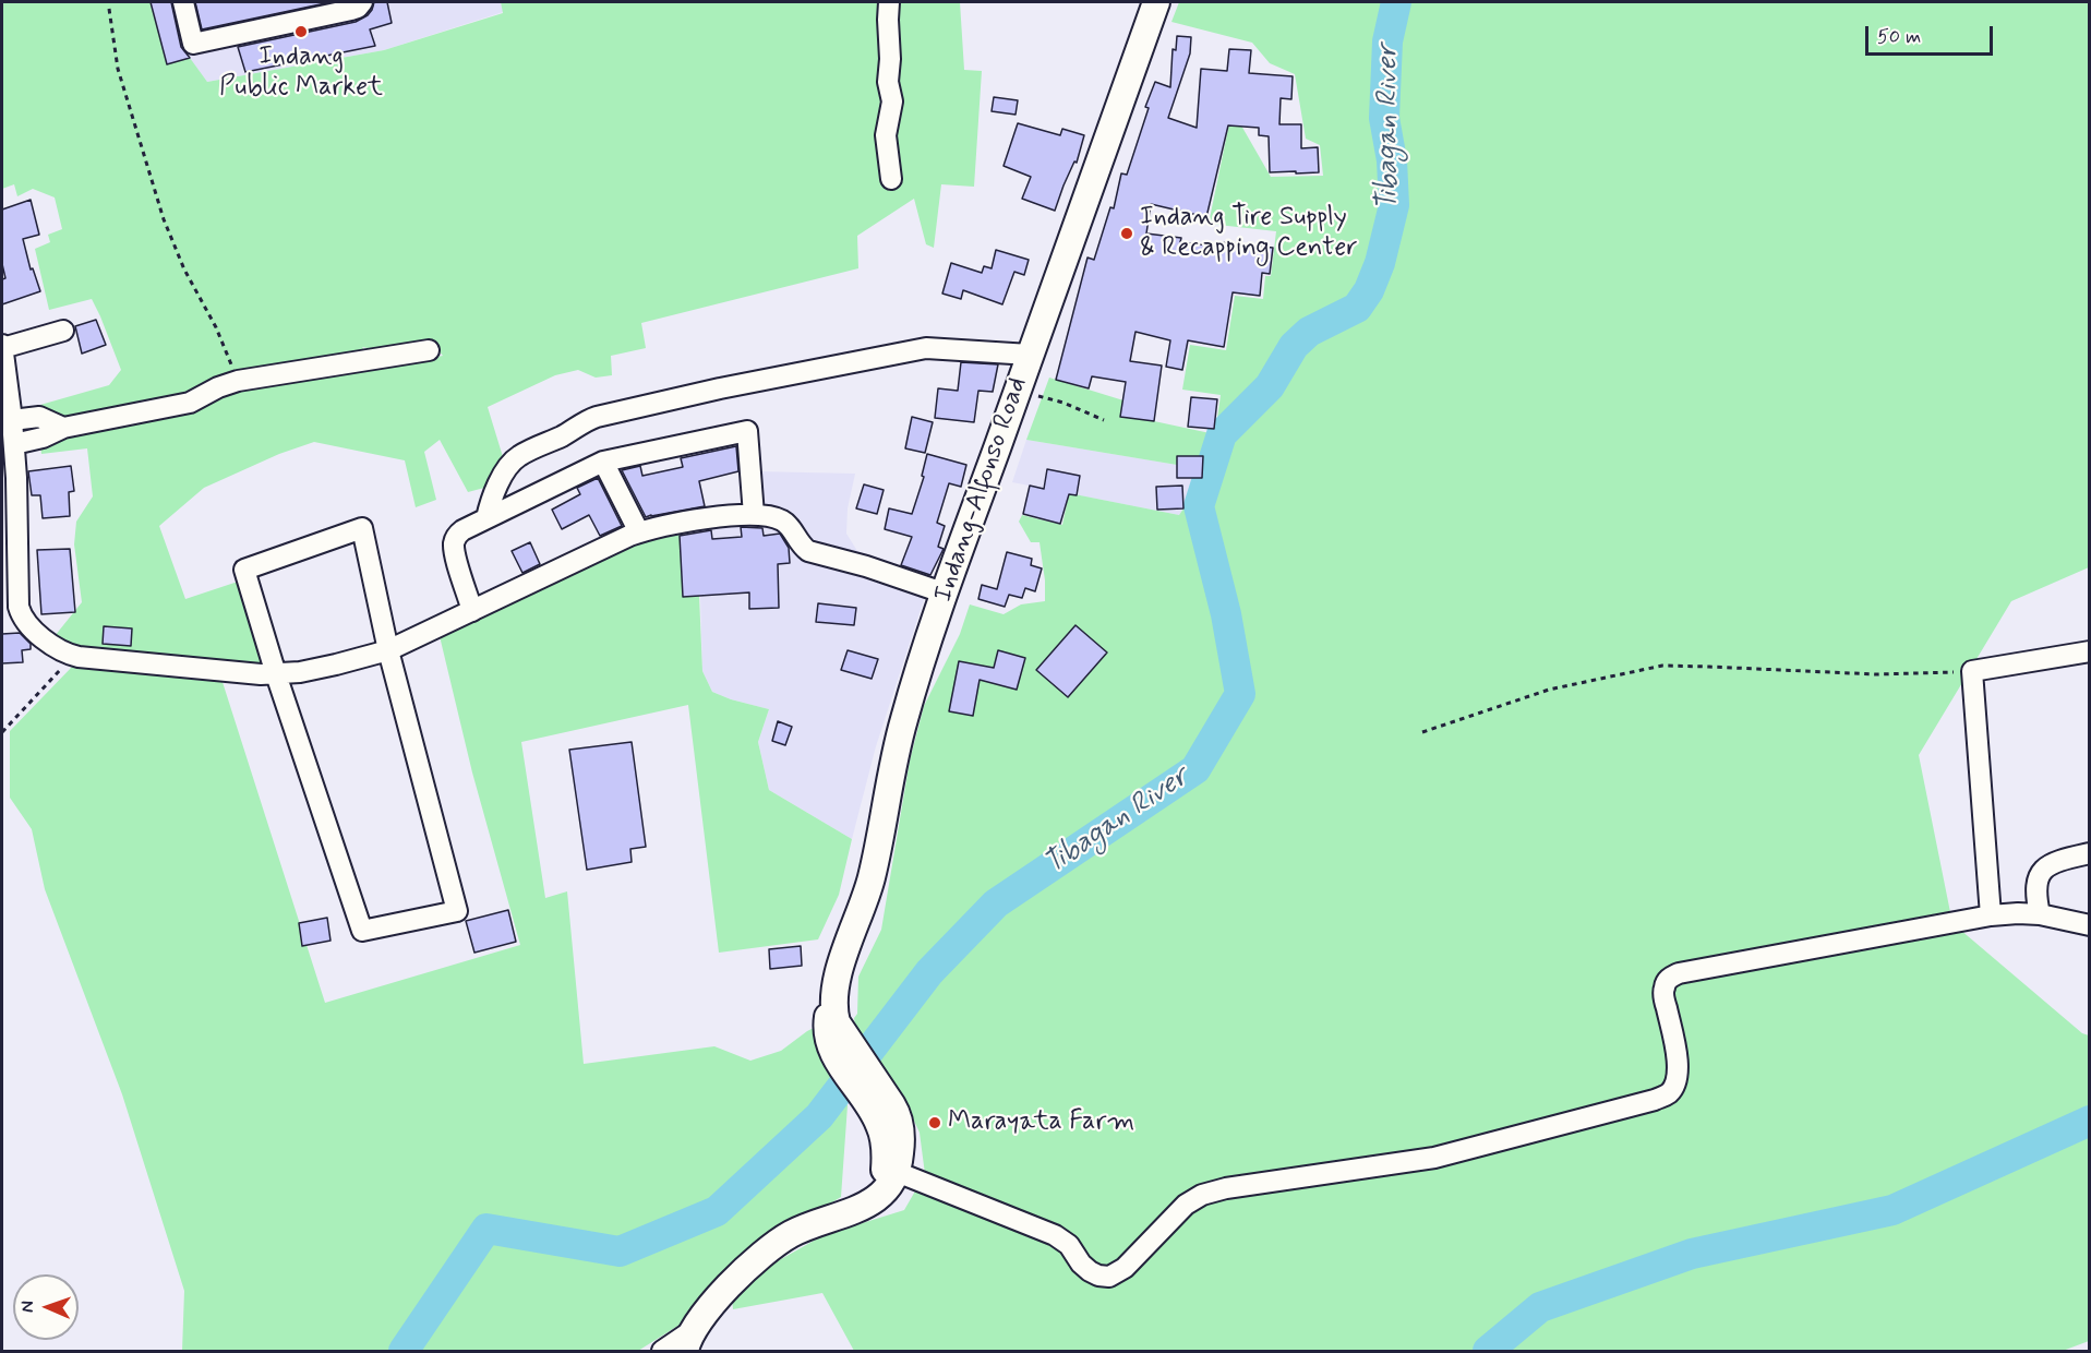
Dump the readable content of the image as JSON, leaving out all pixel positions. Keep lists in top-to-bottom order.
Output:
{
  "streets": {
    "main road": ["Indang-Alfonso Road"]
  },
  "water": ["Tibagan River"],
  "places": ["Indang Public Market", "Indang Tire Supply & Recapping Center", "Marayata Farm"],
  "scale_bar": "50 m",
  "north": "left"
}
